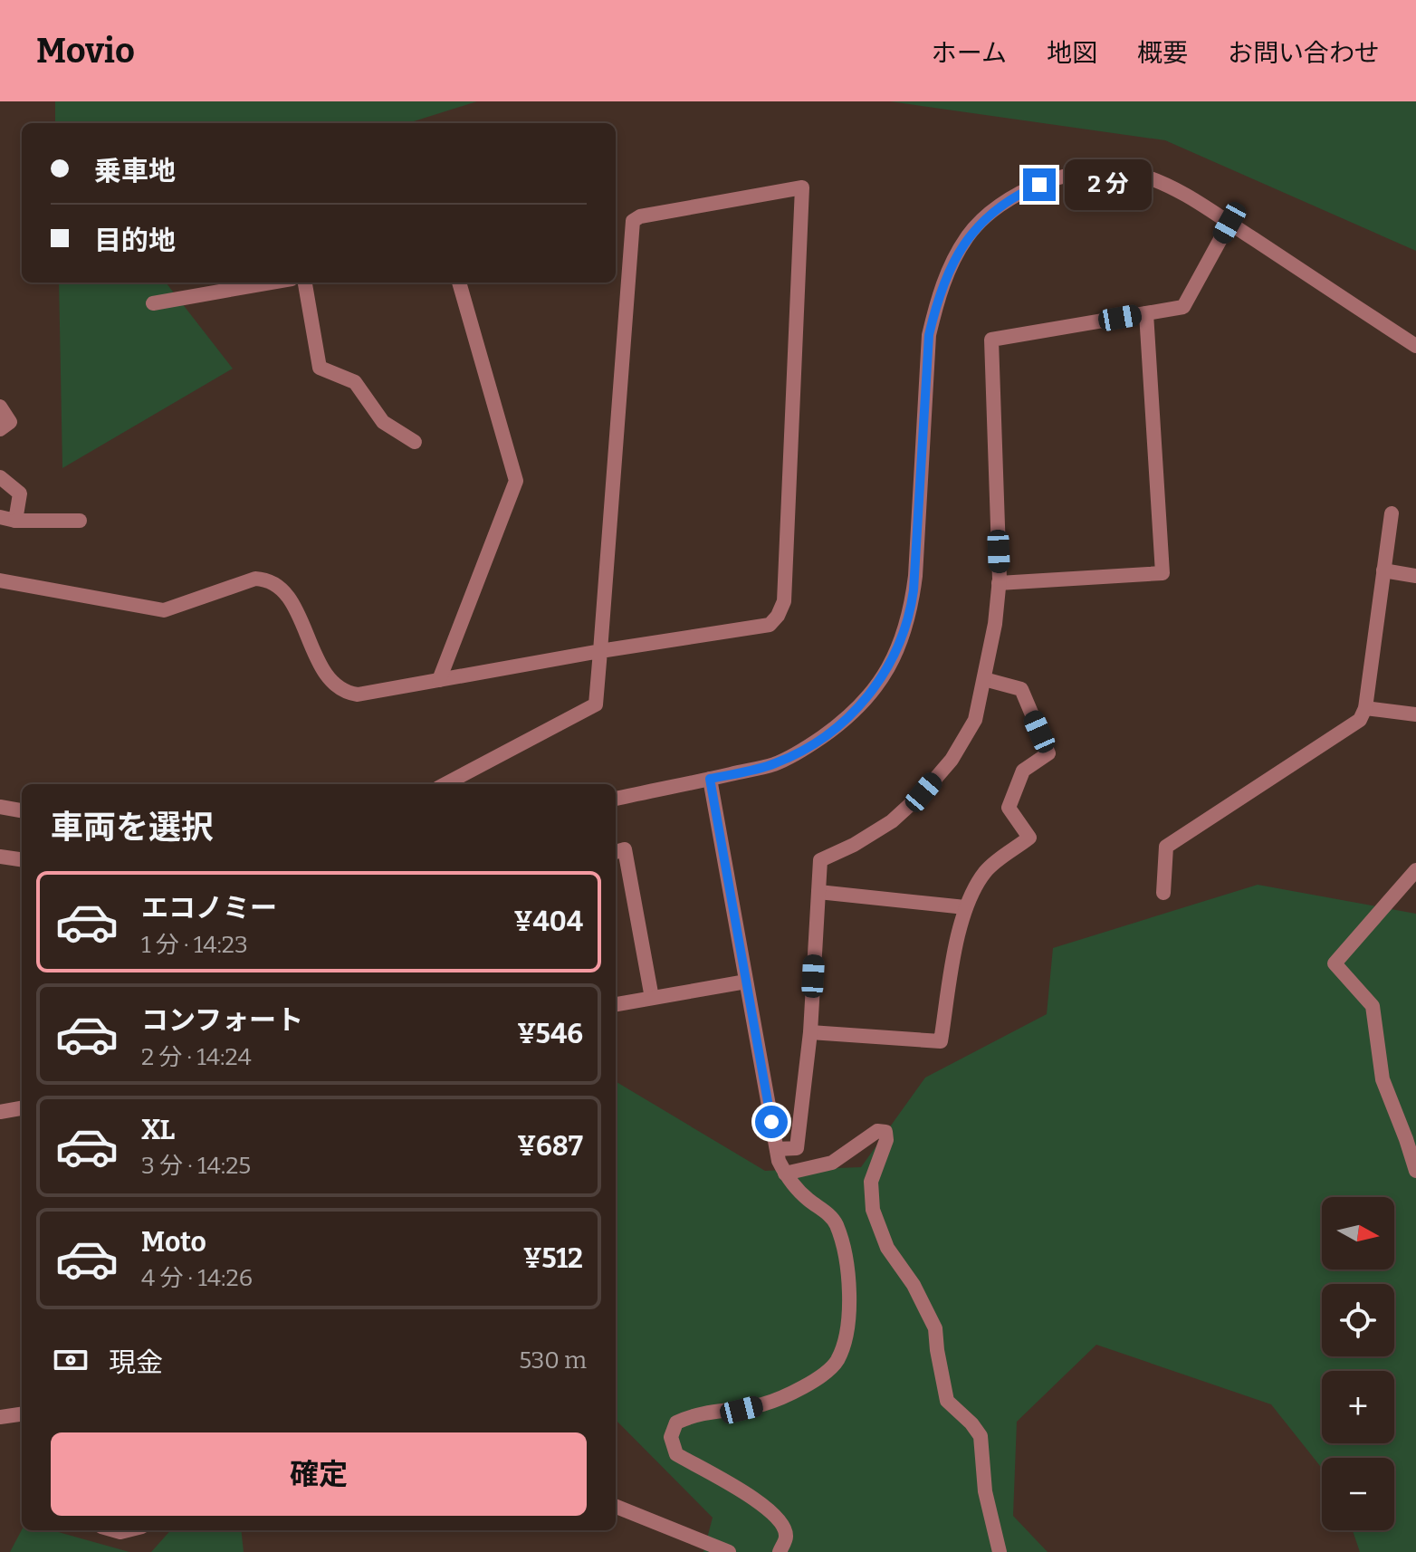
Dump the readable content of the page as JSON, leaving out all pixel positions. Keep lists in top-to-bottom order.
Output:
{
  "north": "right",
  "page": {
    "header": "Movio",
    "nav": [
      "ホーム",
      "地図",
      "概要",
      "お問い合わせ"
    ],
    "banner": ["乗車地", "目的地"],
    "bubble": "2 分",
    "heading": "車両を選択",
    "list": [
      {
        "name": "エコノミー",
        "note": "1 分 · 14:23",
        "value": "¥404"
      },
      {
        "name": "コンフォート",
        "note": "2 分 · 14:24",
        "value": "¥546"
      },
      {
        "name": "XL",
        "note": "3 分 · 14:25",
        "value": "¥687"
      },
      {
        "name": "Moto",
        "note": "4 分 · 14:26",
        "value": "¥512"
      }
    ],
    "map_buttons": ["+", "−"],
    "pay": ["現金", "530 m"],
    "buttons": "確定"
  }
}
